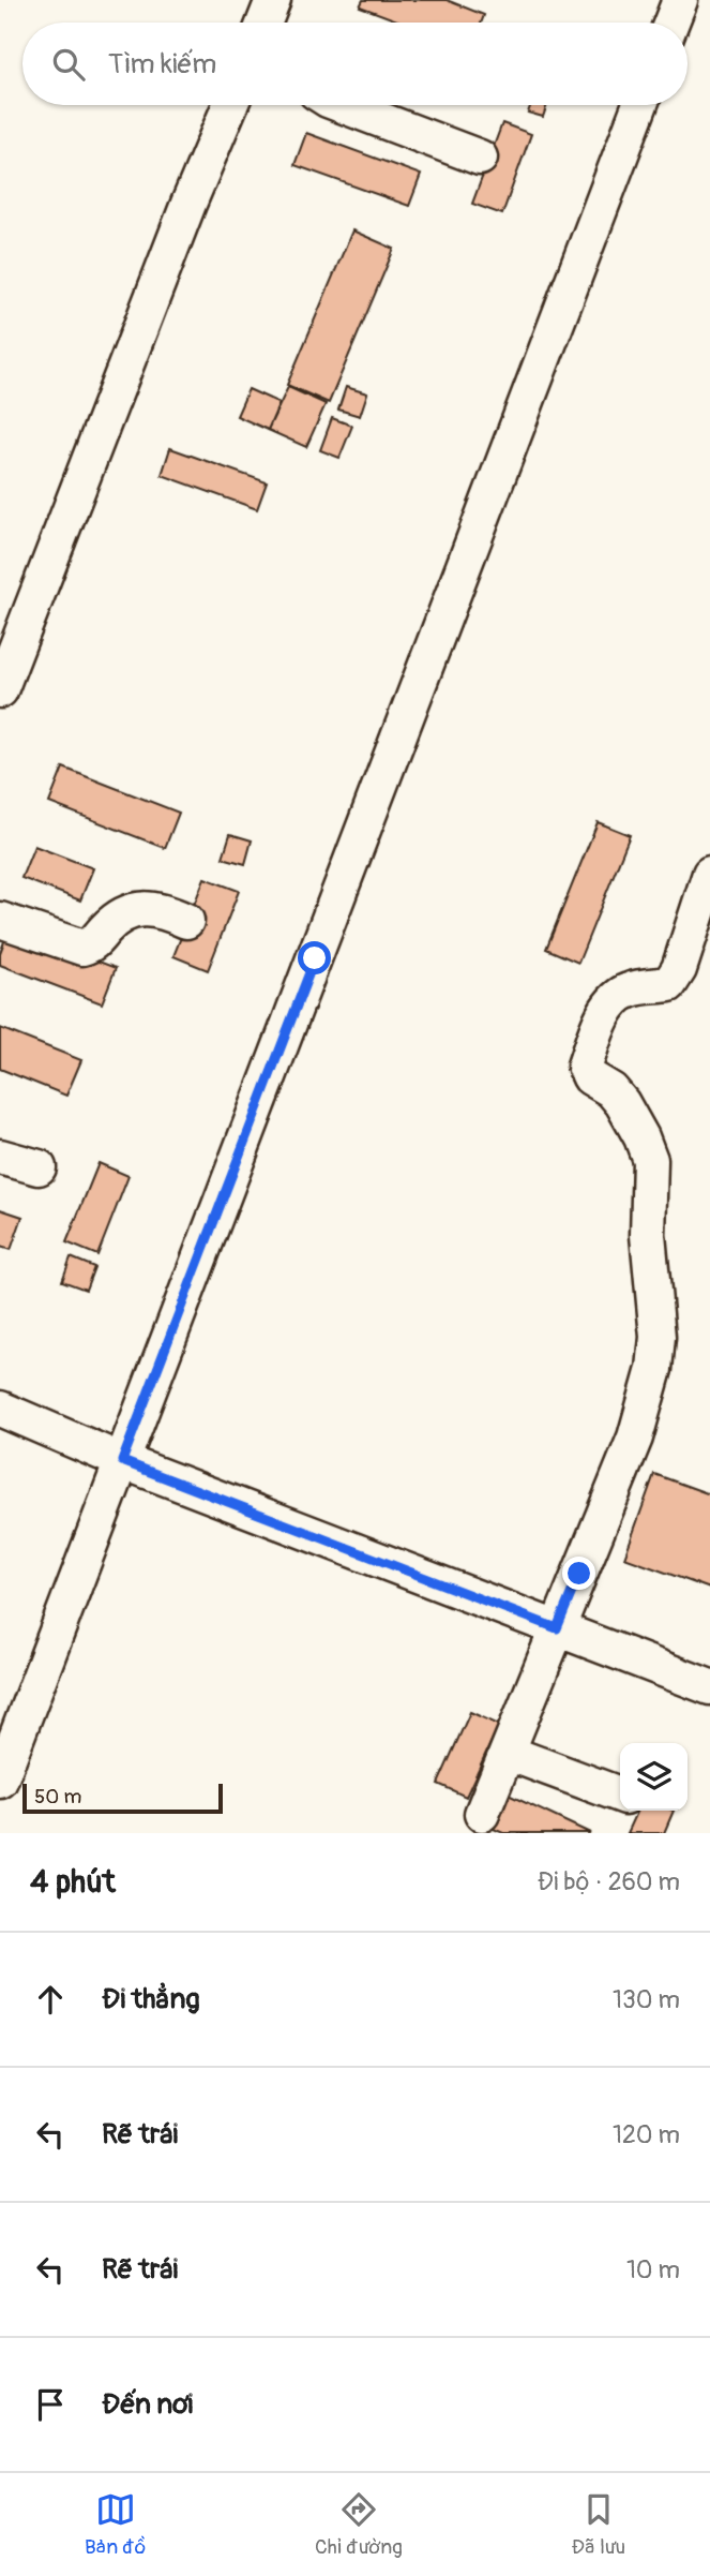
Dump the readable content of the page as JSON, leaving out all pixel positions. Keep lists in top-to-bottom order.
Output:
{
  "scale_bar": "50 m",
  "page": {
    "search": "Tìm kiếm",
    "scale": "50 m",
    "heading": ["4 phút", "Đi bộ · 260 m"],
    "list": [
      ["Đi thẳng", "130 m"],
      ["Rẽ trái", "120 m"],
      ["Rẽ trái", "10 m"],
      "Đến nơi"
    ],
    "nav": ["Bản đồ", "Chỉ đường", "Đã lưu"]
  }
}
